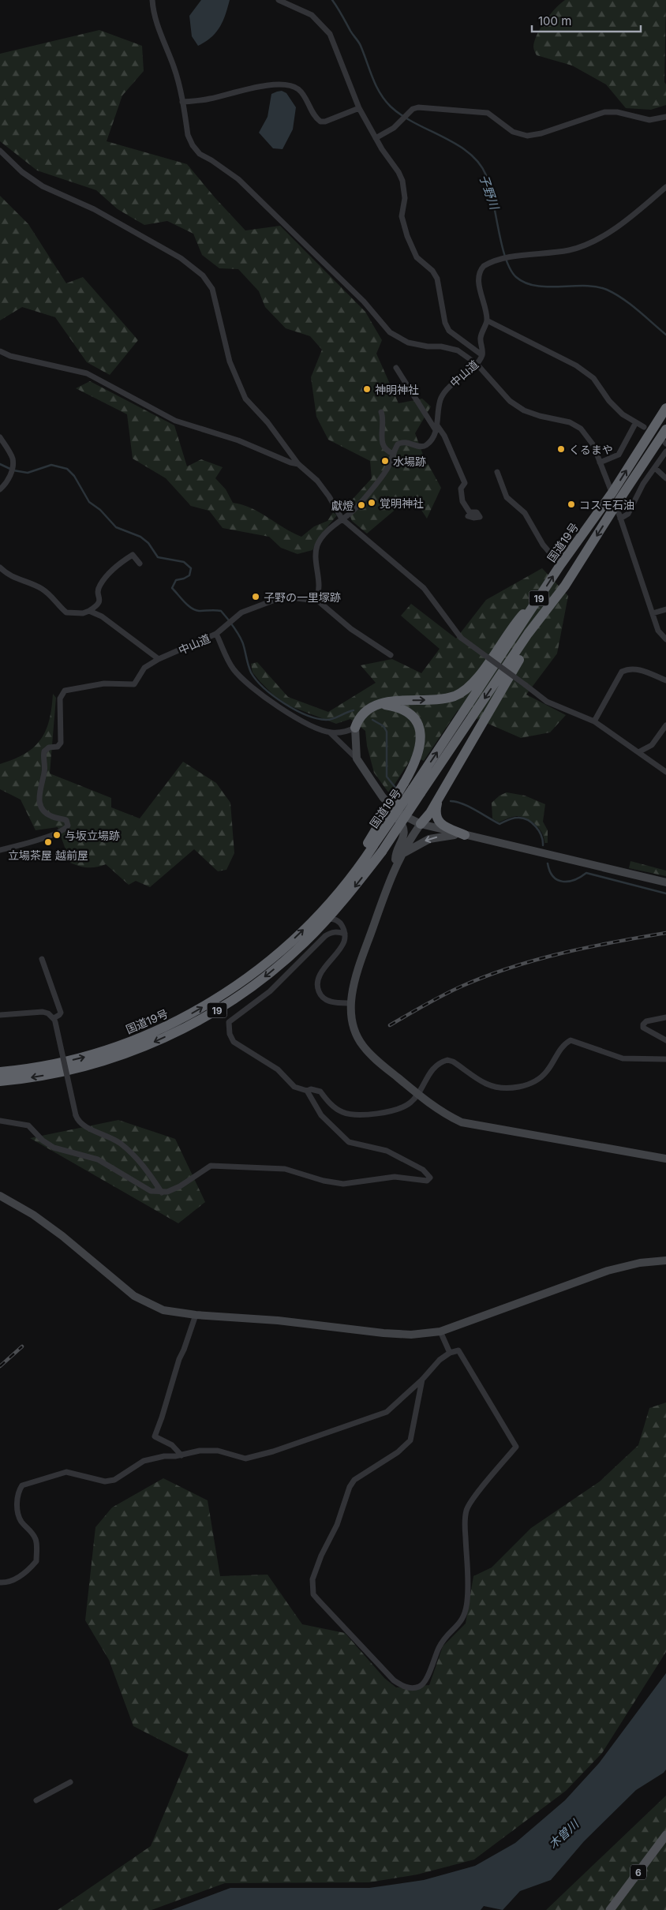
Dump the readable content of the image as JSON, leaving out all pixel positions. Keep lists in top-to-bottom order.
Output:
{
  "streets": {
    "highway": ["国道19号", "19"],
    "main road": ["6"],
    "street": ["中山道"]
  },
  "crossings": [
    ["国道19号", "19"]
  ],
  "water": ["子野川", "木曽川"],
  "places": [
    "神明神社",
    "くるまや",
    "水場跡",
    "覚明神社",
    "コスモ石油",
    "獻燈",
    "子野の一里塚跡",
    "与坂立場跡",
    "立場茶屋 越前屋"
  ],
  "scale_bar": "100 m"
}
